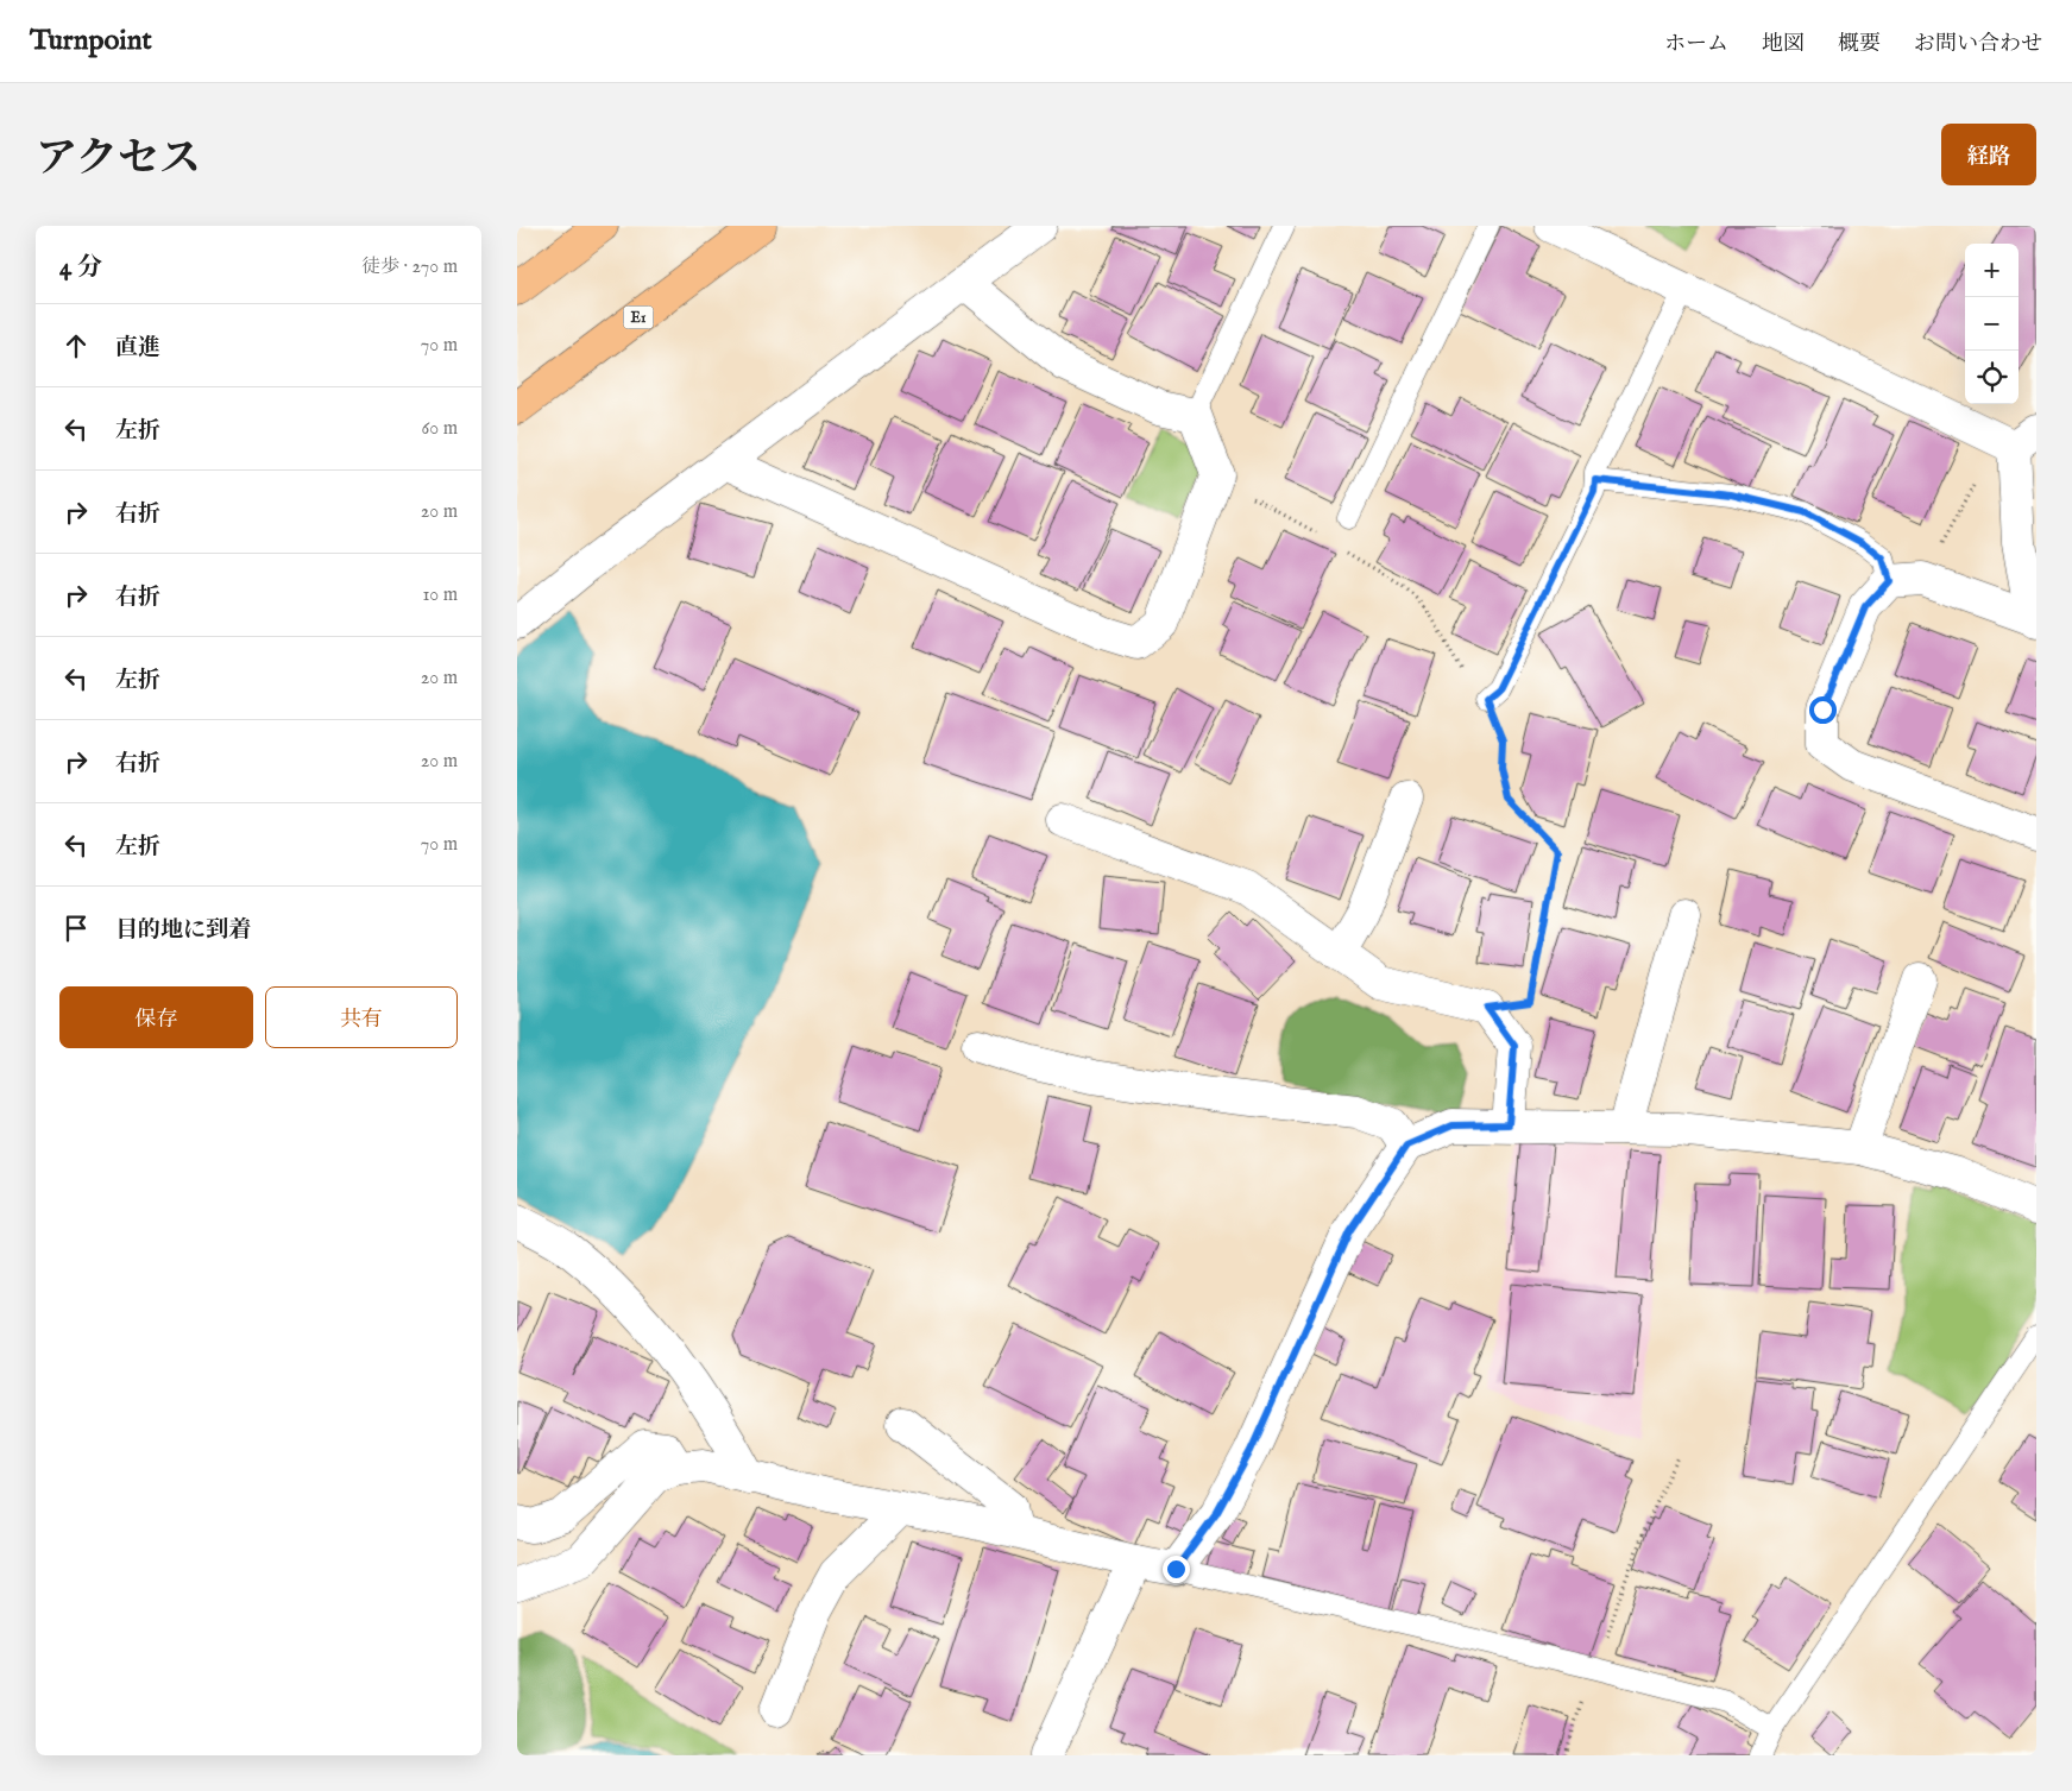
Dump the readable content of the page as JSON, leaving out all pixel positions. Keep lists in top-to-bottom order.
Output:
{
  "streets": {
    "highway": ["E1"]
  },
  "page": {
    "header": "Turnpoint",
    "nav": [
      "ホーム",
      "地図",
      "概要",
      "お問い合わせ"
    ],
    "title": "アクセス",
    "buttons": [
      "経路",
      ["保存", "共有"]
    ],
    "heading": ["4 分", "徒歩 · 270 m"],
    "map_buttons": ["+", "−"],
    "list": [
      ["直進", "70 m"],
      ["左折", "60 m"],
      ["右折", "20 m"],
      ["右折", "10 m"],
      ["左折", "20 m"],
      ["右折", "20 m"],
      ["左折", "70 m"],
      "目的地に到着"
    ]
  }
}
